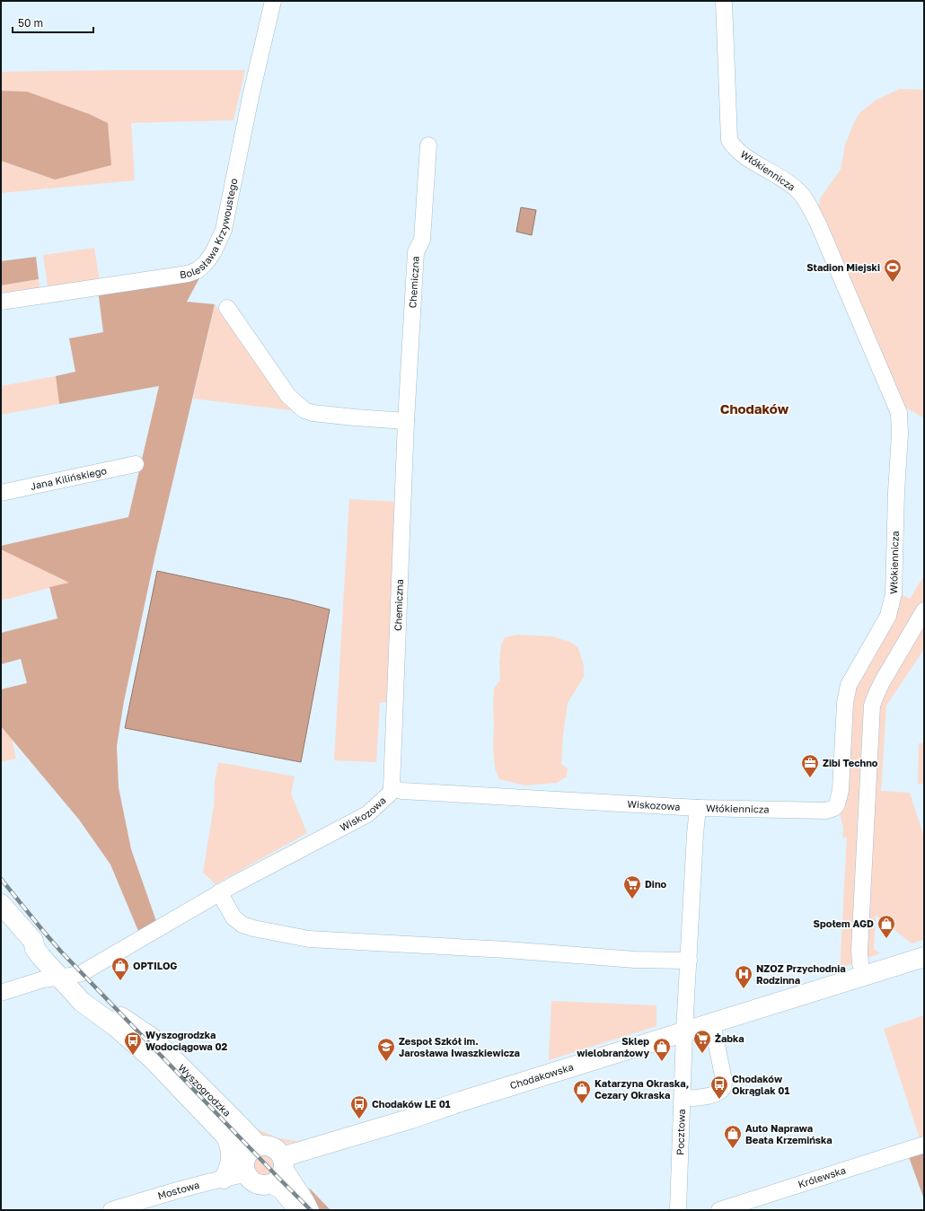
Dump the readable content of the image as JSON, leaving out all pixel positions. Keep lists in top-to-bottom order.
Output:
{
  "streets": {
    "main road": ["Chodakowska", "Wyszogrodzka"],
    "street": [
      "Włókiennicza",
      "Bolesława Krzywoustego",
      "Chemiczna",
      "Jana Kilińskiego",
      "Wiskozowa",
      "Pocztowa",
      "Królewska",
      "Mostowa"
    ]
  },
  "crossings": [
    ["Włókiennicza", "Wiskozowa"],
    ["Włókiennicza", "Chodakowska"],
    ["Włókiennicza", "Pocztowa"],
    ["Chemiczna", "Wiskozowa"],
    ["Wiskozowa", "Wyszogrodzka"],
    ["Chodakowska", "Wyszogrodzka"],
    ["Chodakowska", "Pocztowa"],
    ["Chodakowska", "Mostowa"],
    ["Wyszogrodzka", "Mostowa"]
  ],
  "districts": ["Chodaków"],
  "places": {
    "sports": ["Stadion Miejski"],
    "office": ["Zibi Techno"],
    "supermarket": ["Dino", "Żabka"],
    "shop": [
      "Społem AGD",
      "OPTILOG",
      "Sklep wielobranżowy",
      "Katarzyna Okraska, Cezary Okraska",
      "Auto Naprawa Beata Krzemińska"
    ],
    "hospital": ["NZOZ Przychodnia Rodzinna"],
    "bus stop": ["Wyszogrodzka Wodociągowa 02", "Chodaków Okrąglak 01", "Chodaków LE 01"],
    "school or university": ["Zespoł Szkół im. Jarosława Iwaszkiewicza"]
  },
  "scale_bar": "50 m"
}
